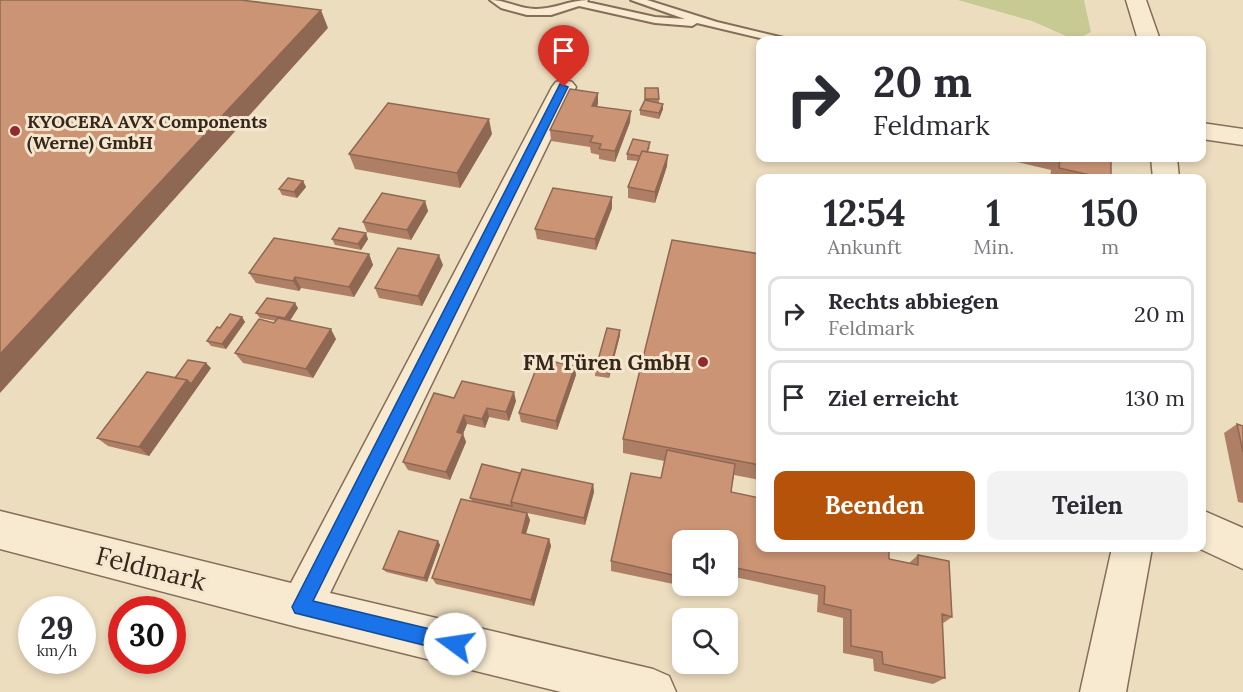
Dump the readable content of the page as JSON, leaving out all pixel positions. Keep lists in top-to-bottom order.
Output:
{
  "streets": {
    "street": ["Feldmark"]
  },
  "places": ["KYOCERA AVX Components (Werne) GmbH", "FM Türen GmbH"],
  "page": {
    "turn": ["20 m", "Feldmark"],
    "eta": [
      "12:54",
      "Ankunft",
      "1",
      "Min.",
      "150",
      "m"
    ],
    "list": [
      {
        "name": "Rechts abbiegen",
        "note": "Feldmark",
        "value": "20 m"
      },
      {
        "name": "Ziel erreicht",
        "value": "130 m"
      }
    ],
    "buttons": ["Beenden", "Teilen"],
    "speed": "29 km/h",
    "limit": "30"
  }
}
